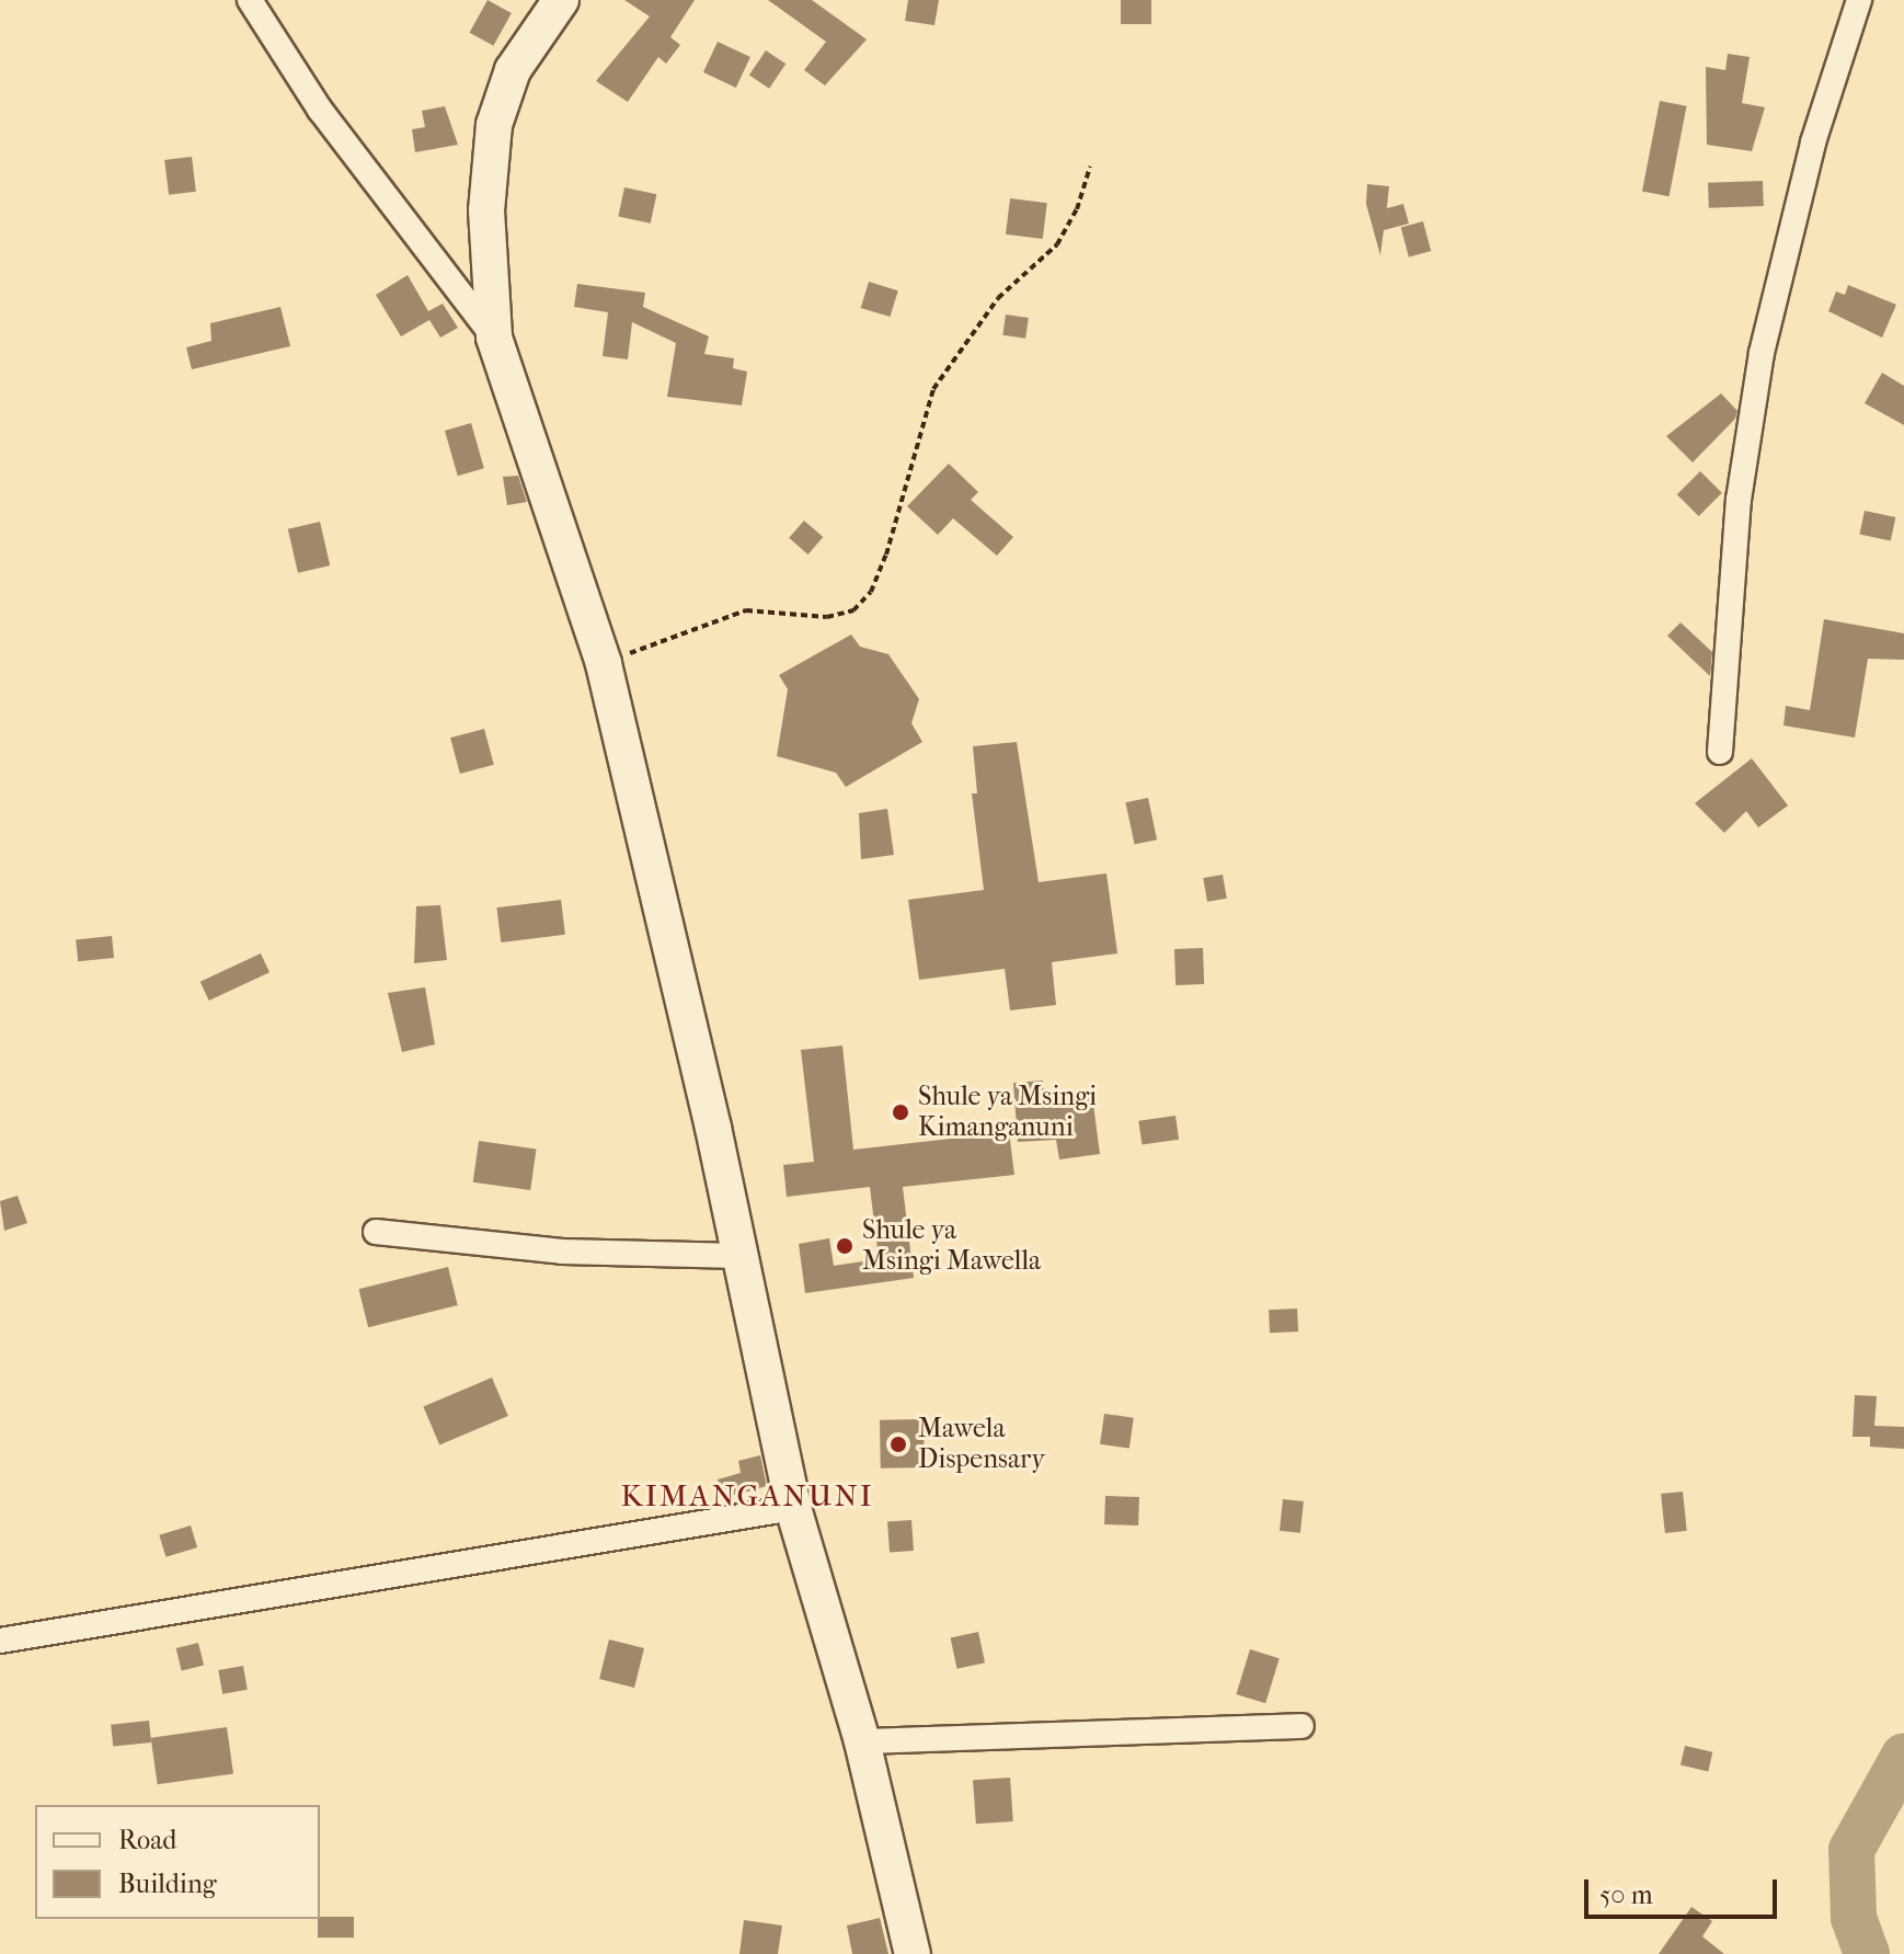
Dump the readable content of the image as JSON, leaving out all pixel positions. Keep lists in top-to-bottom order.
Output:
{
  "districts": ["KIMANGANUNI"],
  "places": ["Shule ya Msingi Kimanganuni", "Shule ya Msingi Mawella", "Mawela Dispensary"],
  "legend": ["Road", "Building"],
  "scale_bar": "50 m"
}
